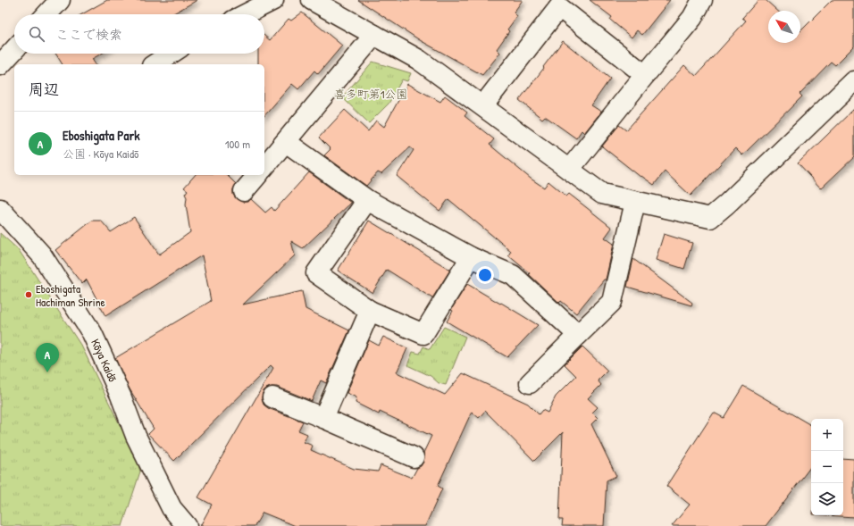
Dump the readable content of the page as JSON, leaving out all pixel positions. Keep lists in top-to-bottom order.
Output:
{
  "streets": {
    "street": ["Kōya Kaidō"]
  },
  "parks": ["喜多町第1公園"],
  "places": ["Eboshigata Hachiman Shrine"],
  "north": "top left",
  "page": {
    "search": "ここで検索",
    "heading": "周辺",
    "list": [
      {
        "mark": "A",
        "name": "Eboshigata Park",
        "note": "公園 · Kōya Kaidō",
        "value": "100 m"
      }
    ],
    "pins": "A",
    "map_buttons": ["+", "−"]
  }
}
